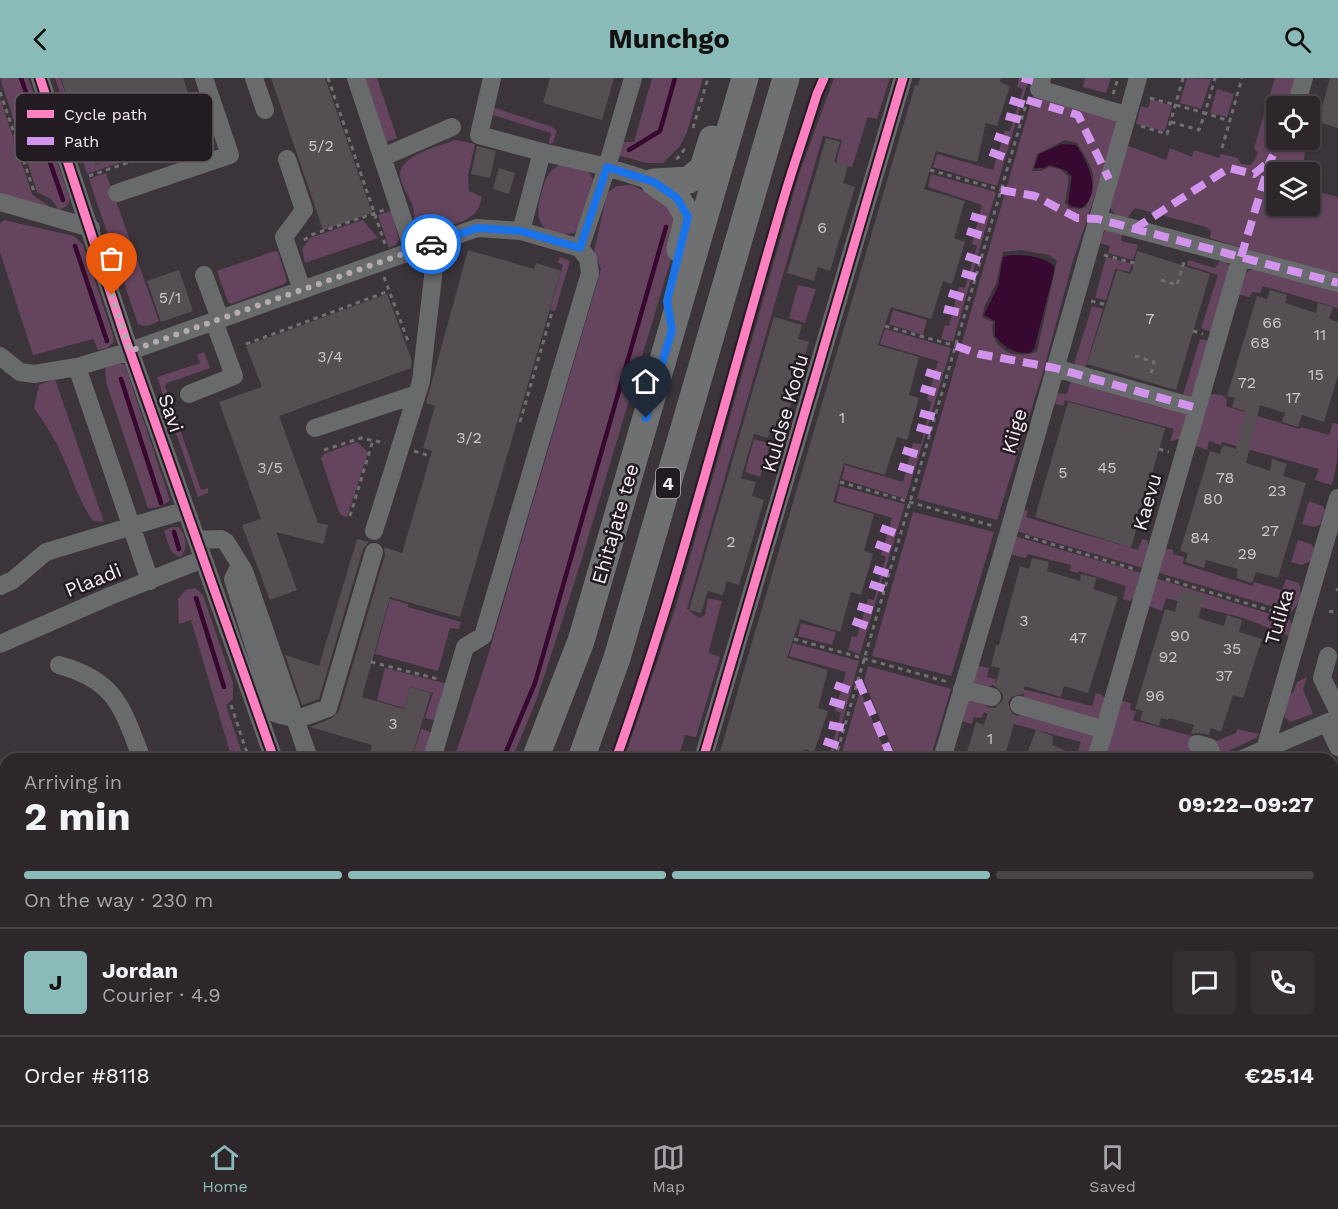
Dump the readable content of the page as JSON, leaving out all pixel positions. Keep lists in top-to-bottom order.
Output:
{
  "streets": {
    "highway": ["4", "Ehitajate tee"],
    "street": [
      "Savi",
      "Kuldse Kodu",
      "Kiige",
      "Kaevu",
      "Plaadi",
      "Tulika"
    ]
  },
  "crossings": [
    ["Savi", "Plaadi"]
  ],
  "house_numbers": [
    "5/2",
    "6",
    "5/1",
    "7",
    "66",
    "11",
    "68",
    "3/4",
    "15",
    "72",
    "17",
    "1",
    "3/2",
    "3/5",
    "45",
    "5",
    "78",
    "23",
    "80",
    "27",
    "84",
    "2",
    "29",
    "3",
    "90",
    "47",
    "35",
    "92",
    "37",
    "96",
    "3",
    "1"
  ],
  "legend": ["Cycle path", "Path"],
  "page": {
    "header": "Munchgo",
    "heading": ["2 min", "Arriving in", "09:22–09:27"],
    "panel": [
      "Jordan",
      "Courier · 4.9",
      "Order #8118",
      "€25.14"
    ],
    "bar": "On the way · 230 m",
    "round": "J",
    "tabs": ["Home", "Map", "Saved"]
  }
}
